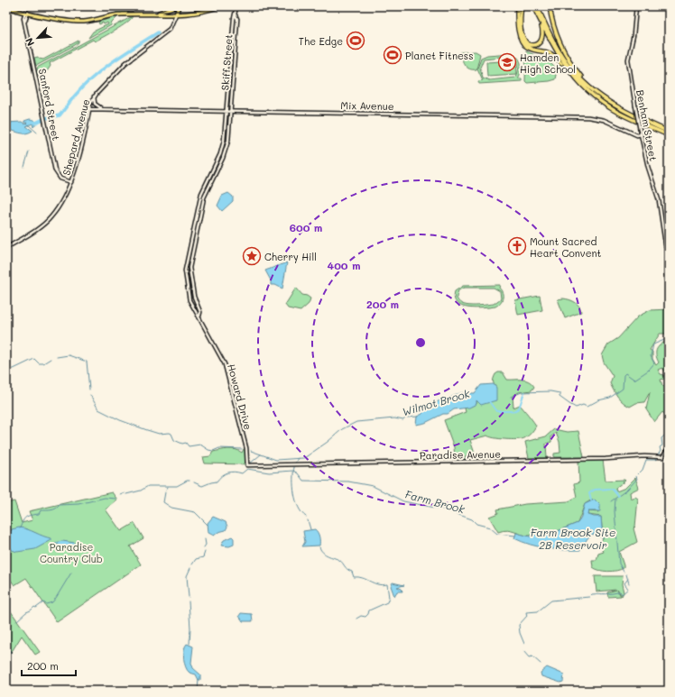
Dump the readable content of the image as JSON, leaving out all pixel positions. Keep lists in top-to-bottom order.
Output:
{
  "streets": {
    "street": [
      "Skiff Street",
      "Sanford Street",
      "Mix Avenue",
      "Benham Street",
      "Shepard Avenue",
      "Howard Drive",
      "Paradise Avenue"
    ]
  },
  "crossings": [
    ["Skiff Street", "Mix Avenue"],
    ["Skiff Street", "Howard Drive"],
    ["Sanford Street", "Shepard Avenue"],
    ["Mix Avenue", "Benham Street"],
    ["Mix Avenue", "Shepard Avenue"],
    ["Mix Avenue", "Howard Drive"],
    ["Howard Drive", "Paradise Avenue"]
  ],
  "water": ["Wilmot Brook", "Farm Brook", "Farm Brook Site 2B Reservoir"],
  "parks": ["Paradise Country Club"],
  "places": {
    "sports": ["The Edge", "Planet Fitness"],
    "school or university": ["Hamden High School"],
    "church": ["Mount Sacred Heart Convent"],
    "place": ["Cherry Hill"]
  },
  "scale_bar": "200 m",
  "north": "bottom left",
  "rings": ["600 m", "400 m", "200 m"]
}
